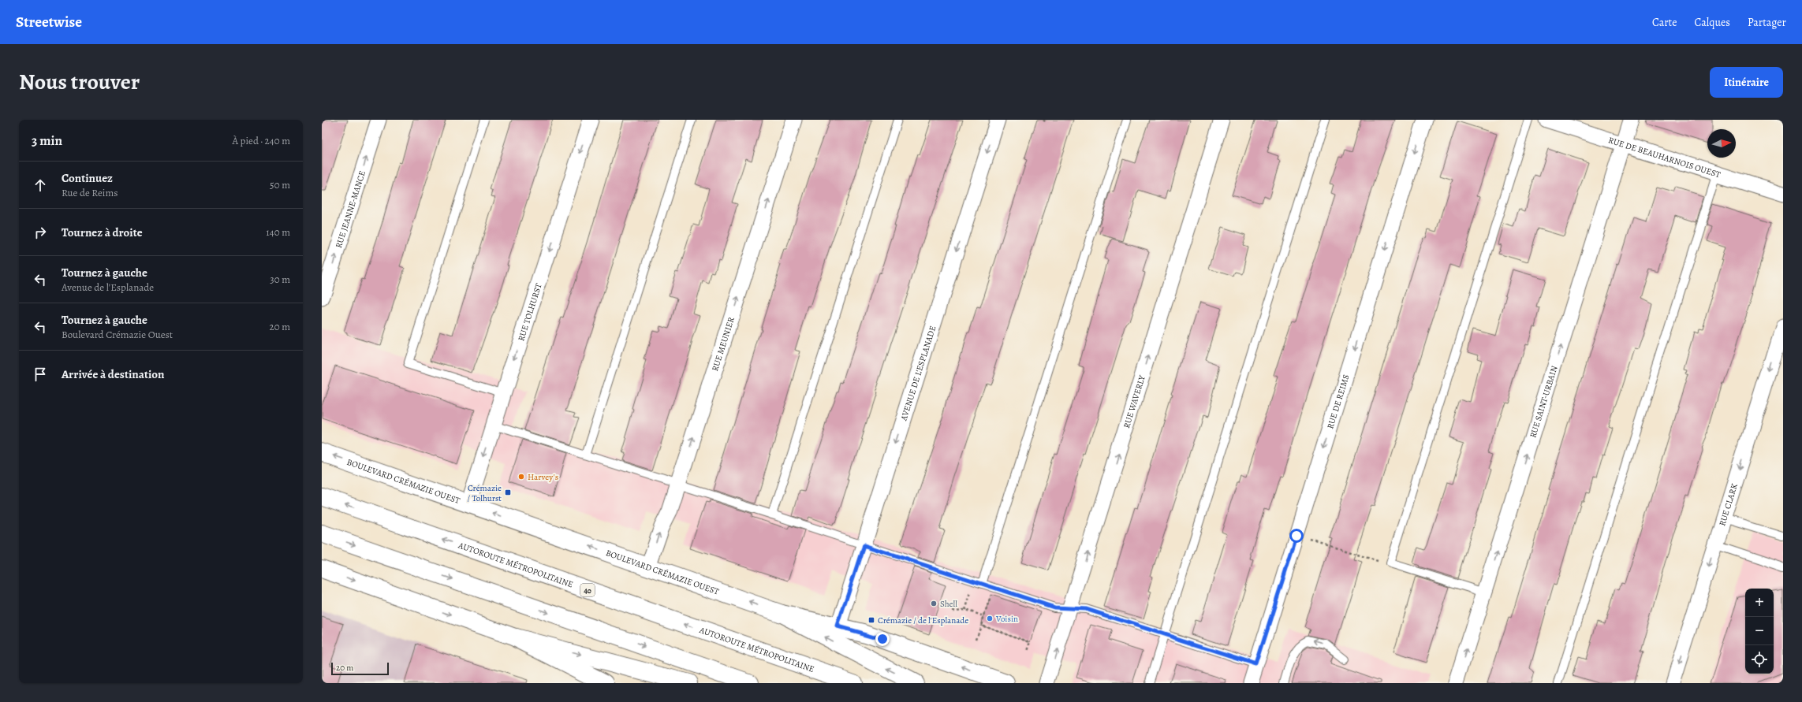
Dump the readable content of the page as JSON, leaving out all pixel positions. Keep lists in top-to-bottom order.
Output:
{
  "streets": {
    "main road": ["BOULEVARD CRÉMAZIE OUEST", "AUTOROUTE MÉTROPOLITAINE", "40"],
    "street": [
      "RUE DE BEAUHARNOIS OUEST",
      "RUE JEANNE-MANCE",
      "RUE TOLHURST",
      "RUE MEUNIER",
      "AVENUE DE L'ESPLANADE",
      "RUE WAVERLY",
      "RUE DE REIMS",
      "RUE SAINT-URBAIN",
      "RUE CLARK"
    ]
  },
  "crossings": [
    ["RUE DE BEAUHARNOIS OUEST", "RUE SAINT-URBAIN"],
    ["RUE TOLHURST", "BOULEVARD CRÉMAZIE OUEST"],
    ["RUE MEUNIER", "BOULEVARD CRÉMAZIE OUEST"],
    ["AVENUE DE L'ESPLANADE", "BOULEVARD CRÉMAZIE OUEST"]
  ],
  "one_way": [
    "RUE JEANNE-MANCE",
    "RUE TOLHURST",
    "RUE MEUNIER",
    "AVENUE DE L'ESPLANADE",
    "RUE WAVERLY",
    "RUE DE REIMS",
    "RUE SAINT-URBAIN",
    "RUE CLARK"
  ],
  "places": {
    "other": ["Harvey's", "Shell", "Voisin"],
    "transit": ["Crémazie / Tolhurst", "Crémazie / de l'Esplanade"]
  },
  "scale_bar": "20 m",
  "north": "right",
  "page": {
    "header": "Streetwise",
    "nav": ["Carte", "Calques", "Partager"],
    "title": "Nous trouver",
    "buttons": "Itinéraire",
    "heading": ["3 min", "À pied · 240 m"],
    "list": [
      ["Continuez", "Rue de Reims", "50 m"],
      ["Tournez à droite", "140 m"],
      ["Tournez à gauche", "Avenue de l'Esplanade", "30 m"],
      ["Tournez à gauche", "Boulevard Crémazie Ouest", "20 m"],
      "Arrivée à destination"
    ],
    "map_buttons": ["+", "−"],
    "scale": "20 m"
  }
}
